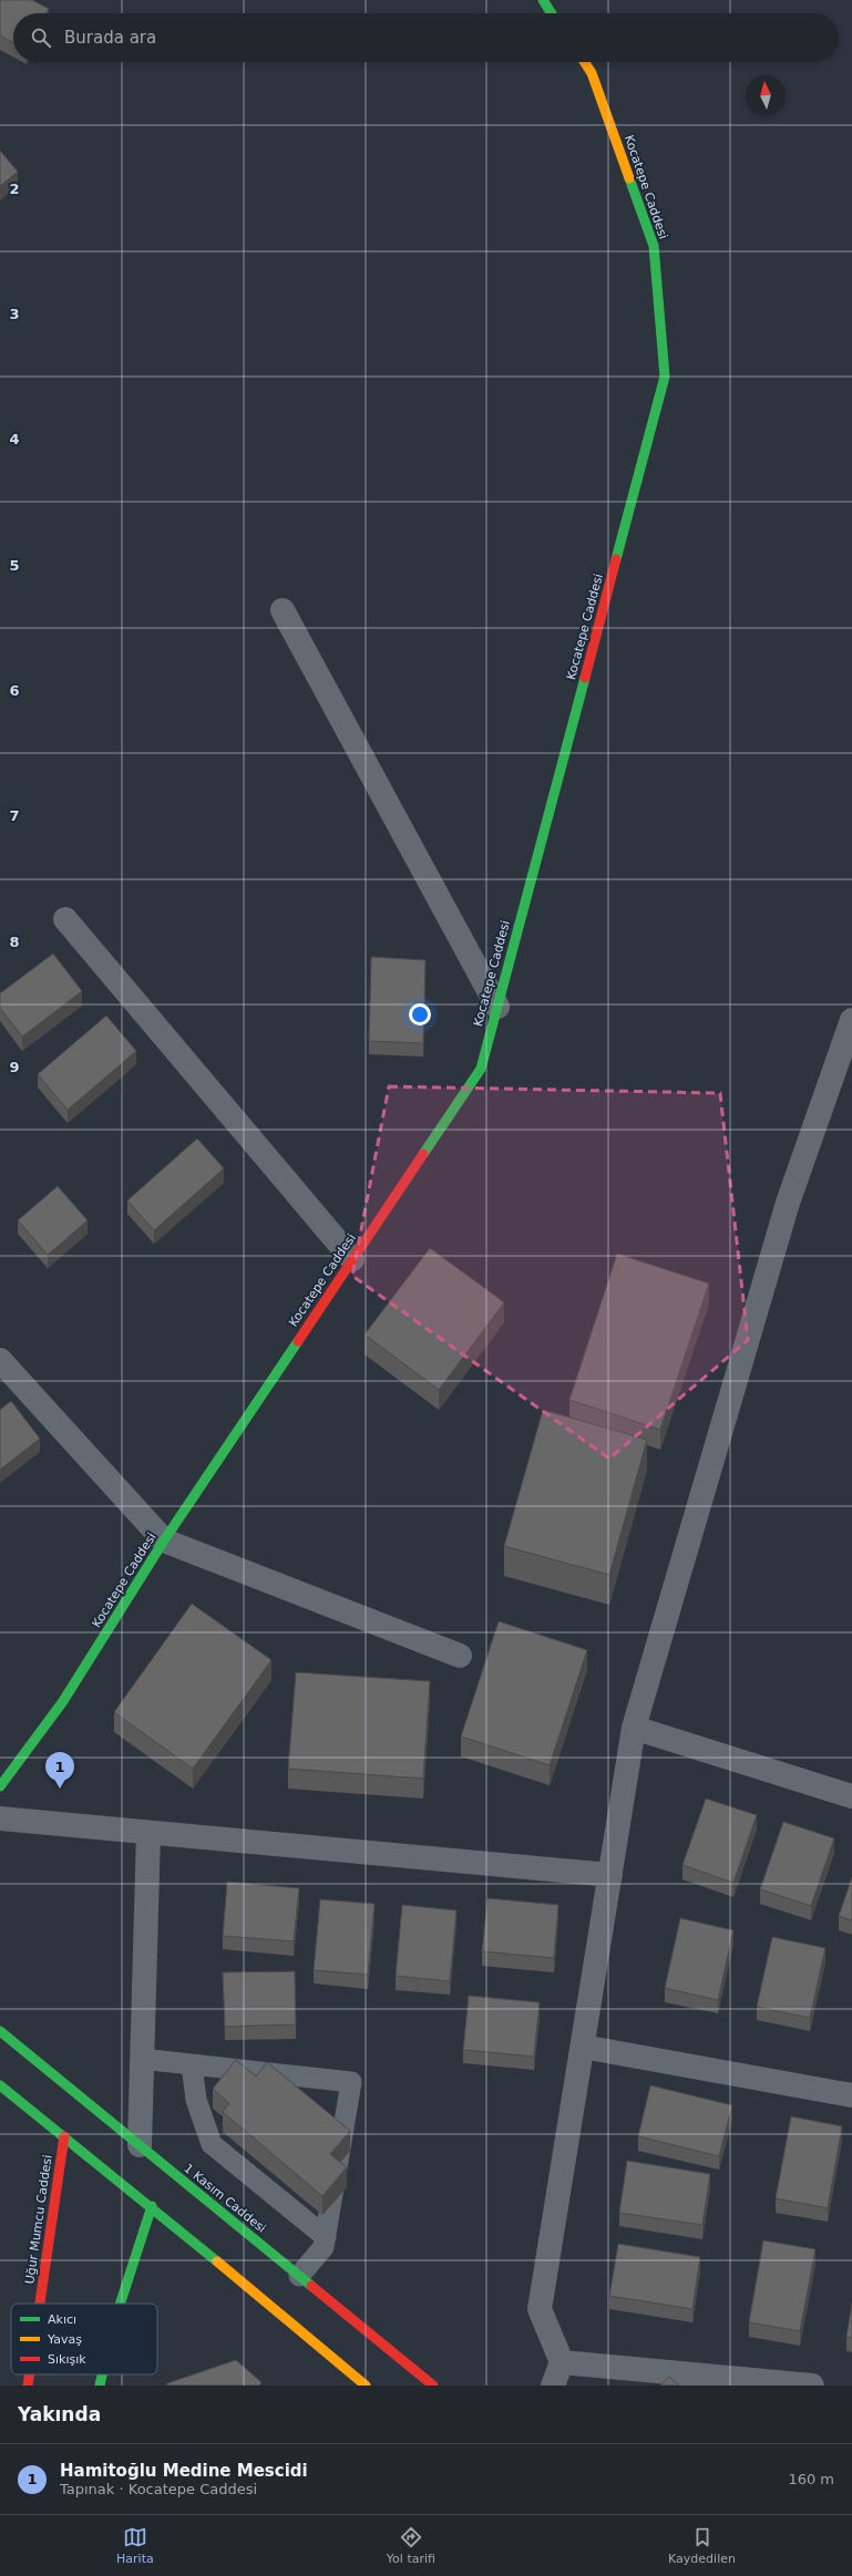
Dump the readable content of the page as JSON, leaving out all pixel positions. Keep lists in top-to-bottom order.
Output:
{
  "streets": {
    "street": ["Kocatepe Caddesi", "1 Kasım Caddesi", "Uğur Mumcu Caddesi"]
  },
  "legend": ["Akıcı", "Yavaş", "Sıkışık"],
  "north": "top",
  "page": {
    "search": "Burada ara",
    "pins": "1",
    "heading": "Yakında",
    "list": [
      {
        "mark": "1",
        "name": "Hamitoğlu Medine Mescidi",
        "note": "Tapınak · Kocatepe Caddesi",
        "value": "160 m"
      }
    ],
    "nav": ["Harita", "Yol tarifi", "Kaydedilen"]
  },
  "grid": {
    "rows": [
      "2",
      "3",
      "4",
      "5",
      "6",
      "7",
      "8",
      "9"
    ]
  }
}
